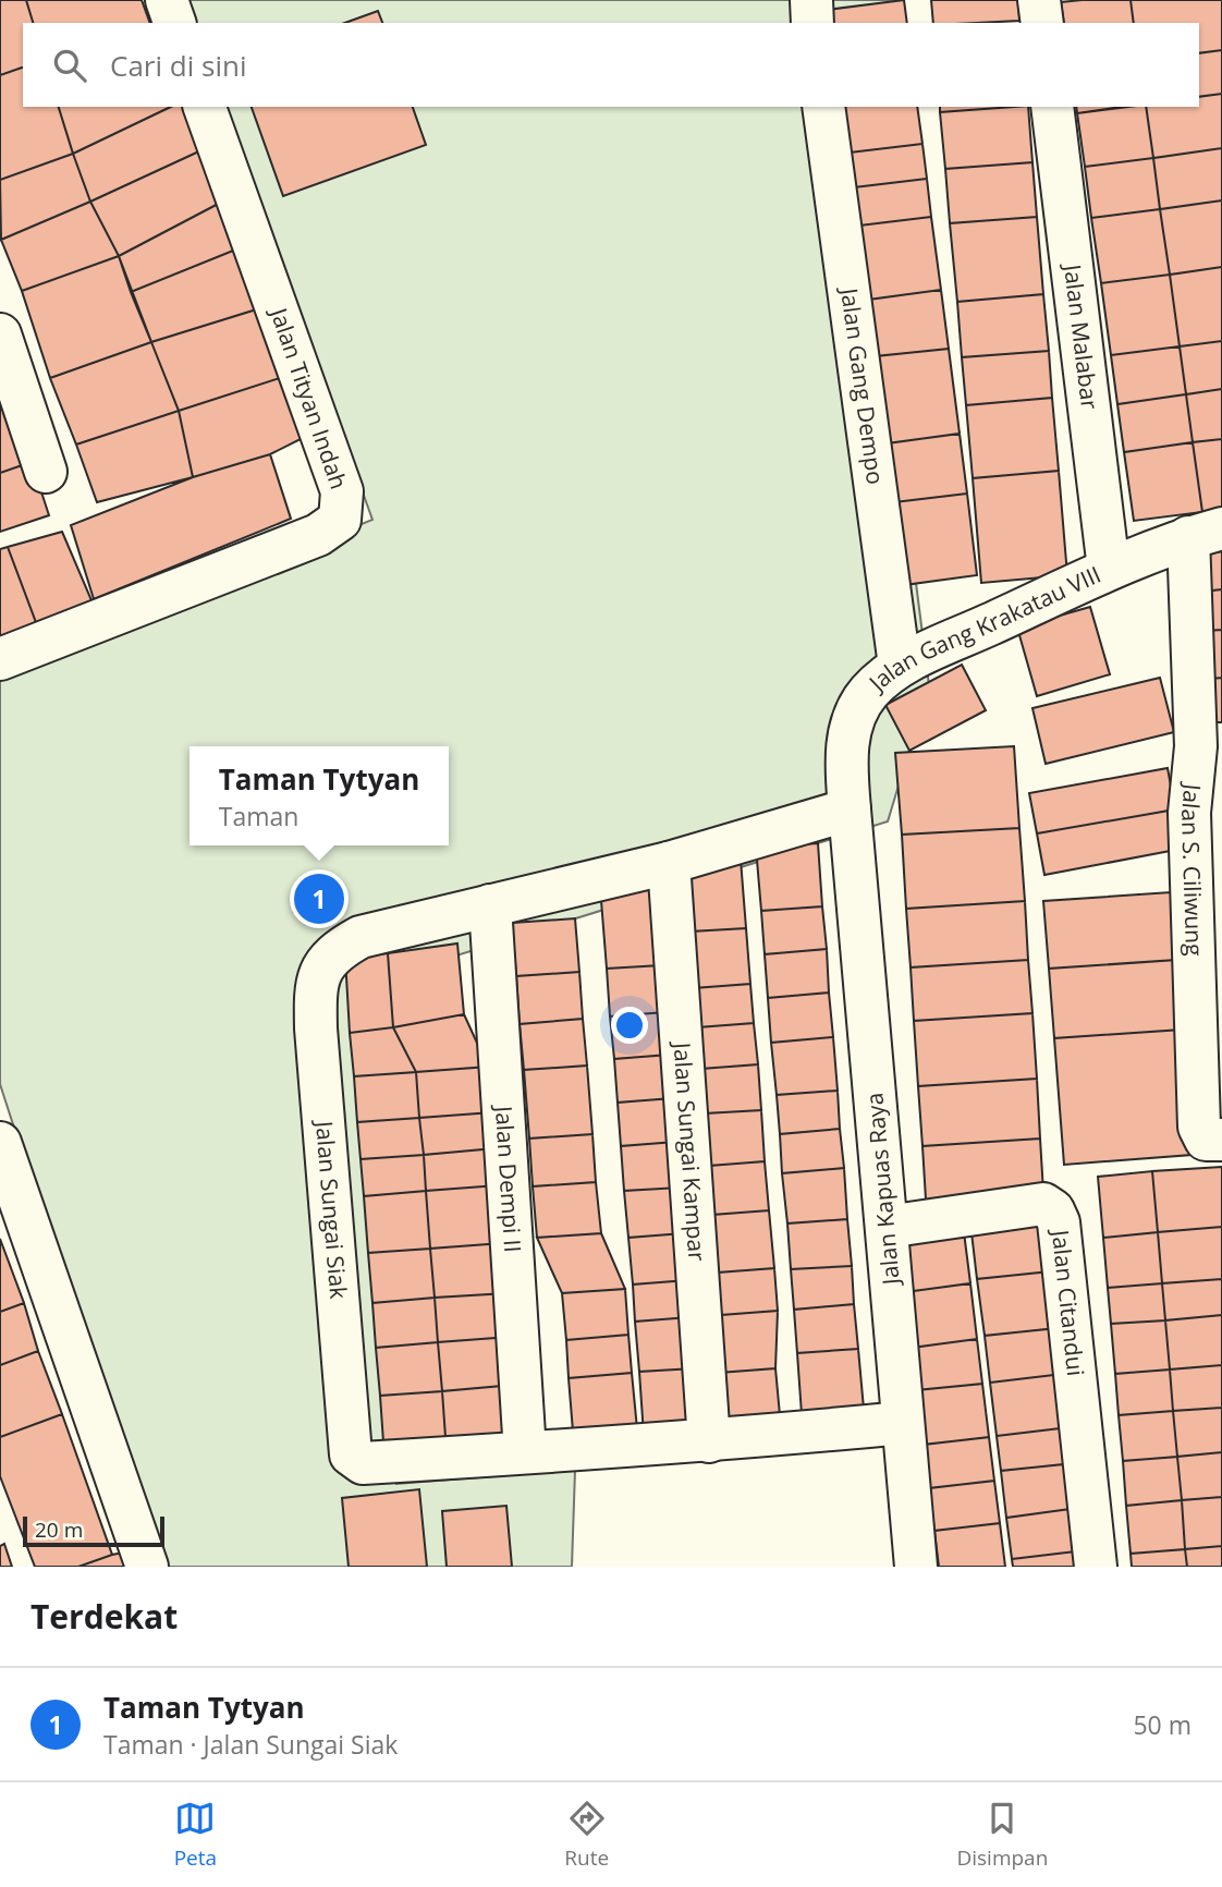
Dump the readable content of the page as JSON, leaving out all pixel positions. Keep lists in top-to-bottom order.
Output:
{
  "streets": {
    "street": [
      "Jalan Malabar",
      "Jalan Gang Dempo",
      "Jalan Tityan Indah",
      "Jalan Gang Krakatau VIII",
      "Jalan S. Ciliwung",
      "Jalan Sungai Kampar",
      "Jalan Dempi II",
      "Jalan Kapuas Raya",
      "Jalan Sungai Siak",
      "Jalan Citandui"
    ]
  },
  "crossings": [
    ["Jalan Malabar", "Jalan Gang Krakatau VIII"],
    ["Jalan Gang Dempo", "Jalan Gang Krakatau VIII"],
    ["Jalan Gang Krakatau VIII", "Jalan S. Ciliwung"],
    ["Jalan Gang Krakatau VIII", "Jalan Kapuas Raya"],
    ["Jalan Gang Krakatau VIII", "Jalan Sungai Siak"],
    ["Jalan Sungai Kampar", "Jalan Sungai Siak"],
    ["Jalan Dempi II", "Jalan Sungai Siak"],
    ["Jalan Kapuas Raya", "Jalan Sungai Siak"],
    ["Jalan Kapuas Raya", "Jalan Citandui"]
  ],
  "scale_bar": "20 m",
  "page": {
    "search": "Cari di sini",
    "popup": ["Taman Tytyan", "Taman"],
    "pins": "1",
    "scale": "20 m",
    "heading": "Terdekat",
    "list": [
      {
        "mark": "1",
        "name": "Taman Tytyan",
        "note": "Taman · Jalan Sungai Siak",
        "value": "50 m"
      }
    ],
    "nav": ["Peta", "Rute", "Disimpan"]
  }
}
